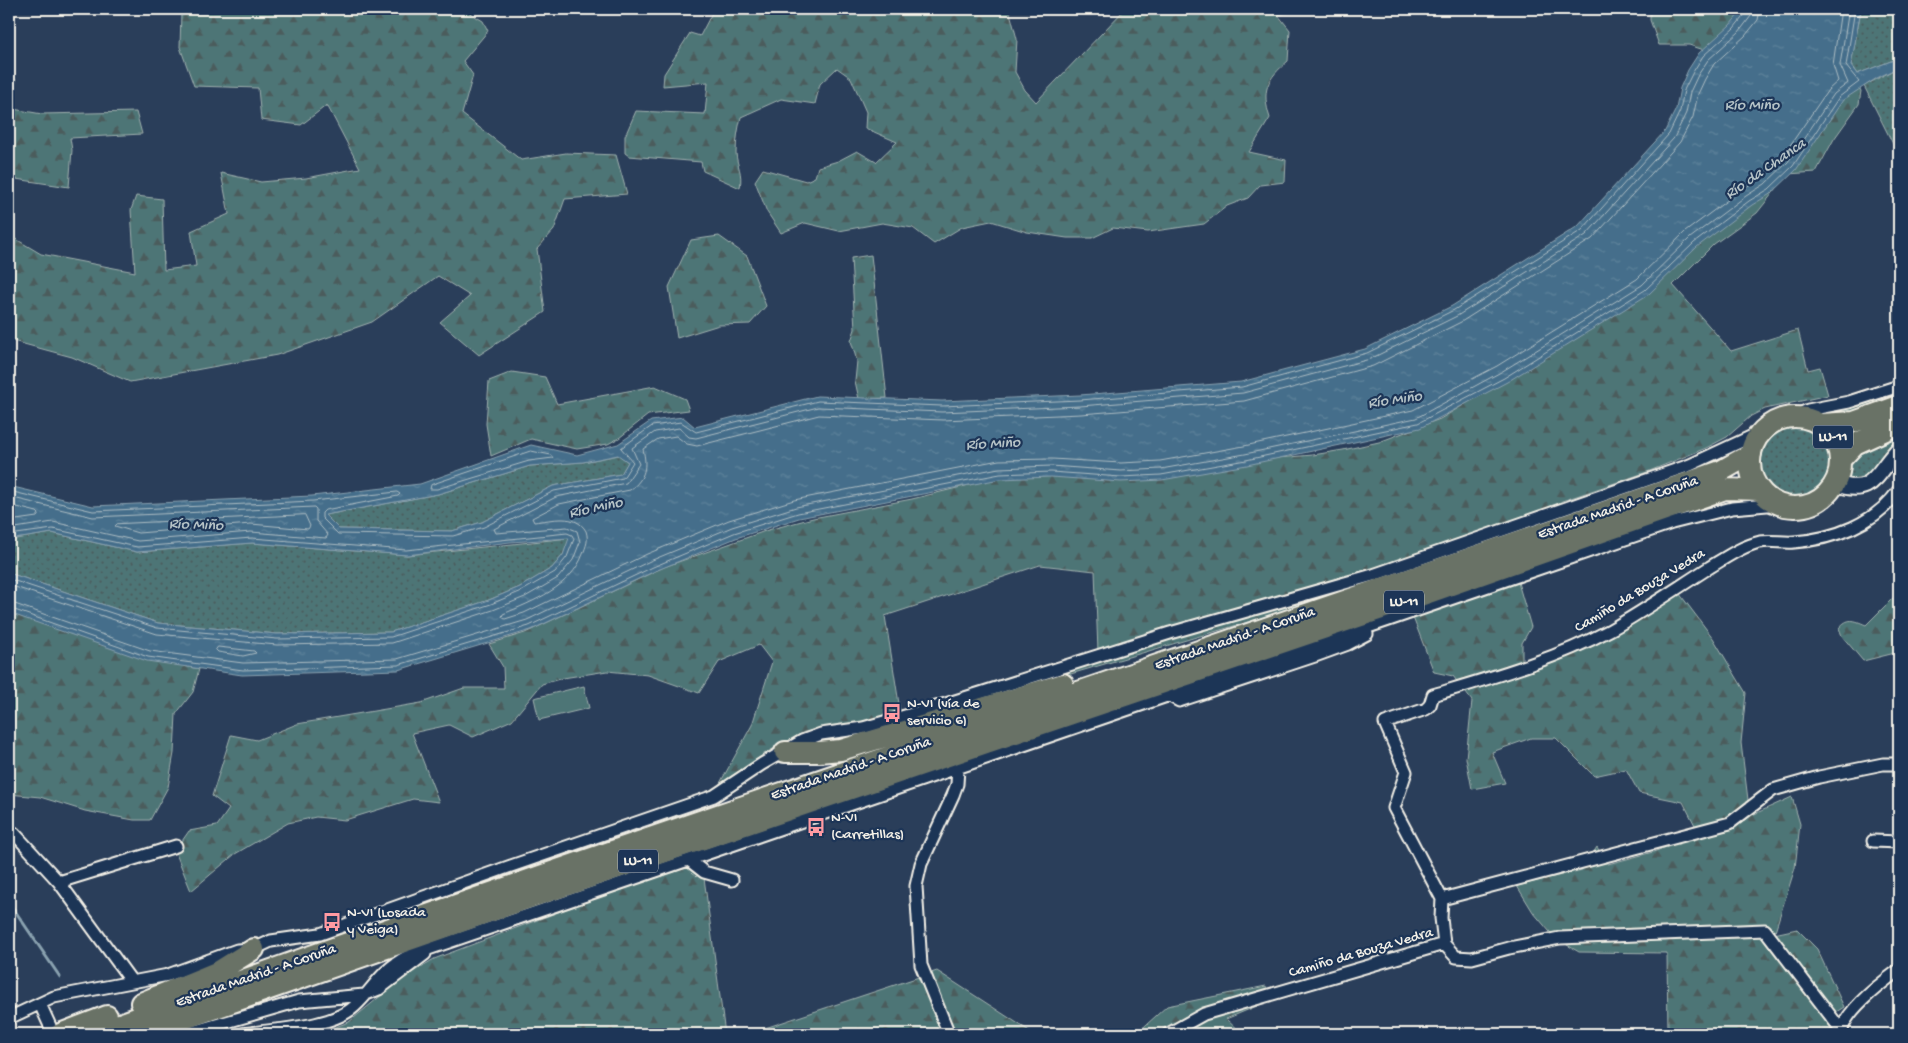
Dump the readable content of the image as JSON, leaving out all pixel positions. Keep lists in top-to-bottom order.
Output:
{
  "streets": {
    "highway": ["LU-11", "Estrada Madrid - A Coruña"],
    "street": ["Camiño da Bouza Vedra"]
  },
  "crossings": [
    ["LU-11", "Estrada Madrid - A Coruña"]
  ],
  "water": ["Río Miño", "Río da Chanca"],
  "places": {
    "bus stop": ["N-VI (vía de servicio 6)", "N-VI (Carretillas)", "N-VI (Losada y Veiga)"]
  }
}
